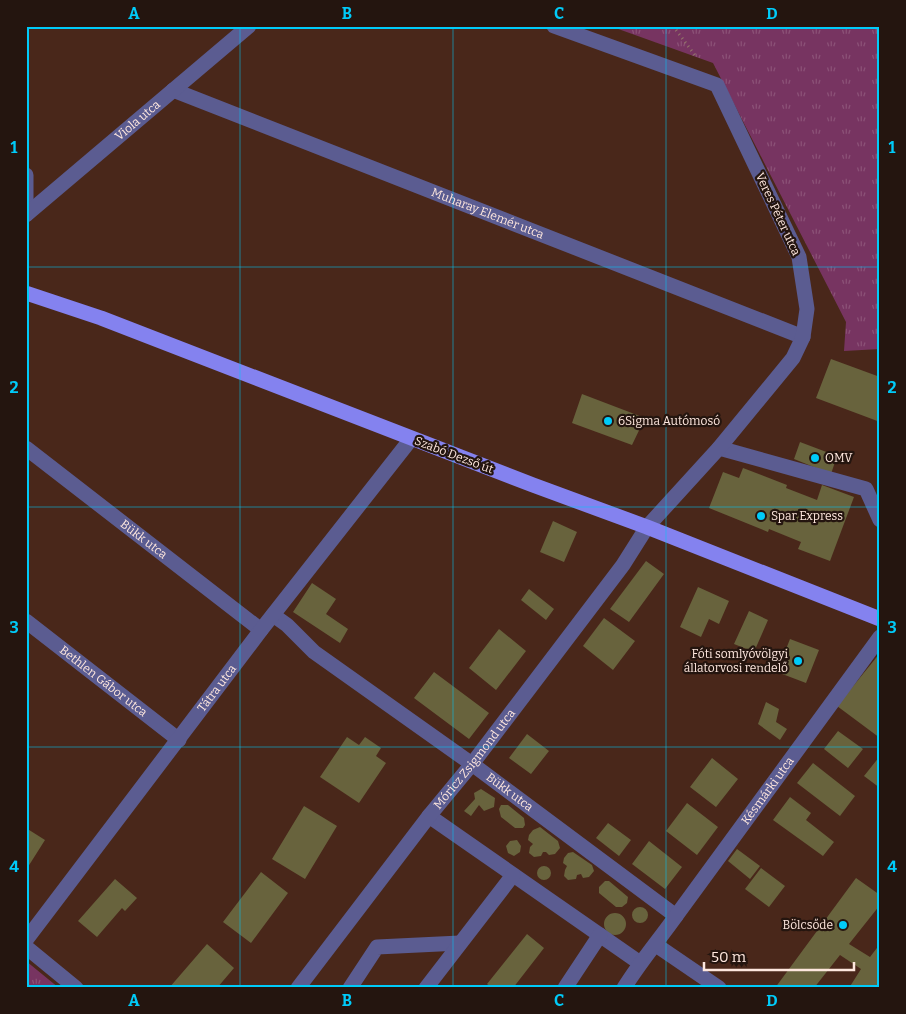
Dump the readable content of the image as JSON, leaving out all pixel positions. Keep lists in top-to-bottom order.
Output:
{
  "streets": {
    "main road": ["Szabó Dezső út"],
    "street": [
      "Viola utca",
      "Muharay Elemér utca",
      "Veres Péter utca",
      "Bükk utca",
      "Bethlen Gábor utca",
      "Tátra utca",
      "Móricz Zsigmond utca",
      "Késmárki utca"
    ]
  },
  "crossings": [
    ["Viola utca", "Muharay Elemér utca"],
    ["Muharay Elemér utca", "Veres Péter utca"],
    ["Veres Péter utca", "Szabó Dezső út"],
    ["Veres Péter utca", "Móricz Zsigmond utca"],
    ["Szabó Dezső út", "Tátra utca"],
    ["Szabó Dezső út", "Móricz Zsigmond utca"],
    ["Bükk utca", "Tátra utca"],
    ["Bükk utca", "Móricz Zsigmond utca"],
    ["Bükk utca", "Késmárki utca"],
    ["Bethlen Gábor utca", "Tátra utca"]
  ],
  "places": [
    "6Sigma Autómosó",
    "OMV",
    "Spar Express",
    "Fóti somlyóvölgyi állatorvosi rendelő",
    "Bölcsőde"
  ],
  "scale_bar": "50 m",
  "grid": {
    "columns": [
      "A",
      "B",
      "C",
      "D"
    ],
    "rows": [
      "1",
      "2",
      "3",
      "4"
    ]
  }
}
